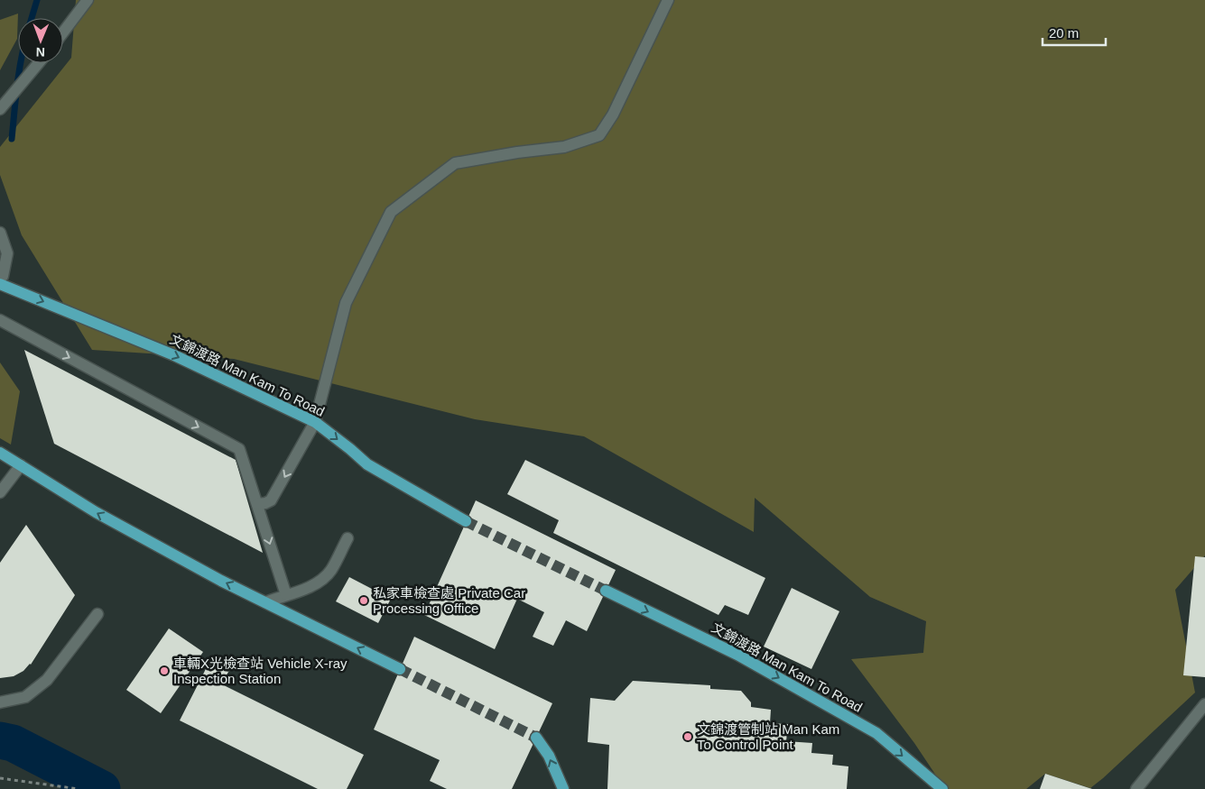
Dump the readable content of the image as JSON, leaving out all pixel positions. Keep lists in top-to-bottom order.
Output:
{
  "streets": {
    "main road": ["文錦渡路 Man Kam To Road"]
  },
  "one_way": ["文錦渡路 Man Kam To Road"],
  "places": ["私家車檢查處 Private Car Processing Office", "車輛X光檢查站 Vehicle X-ray Inspection Station", "文錦渡管制站 Man Kam To Control Point"],
  "scale_bar": "20 m",
  "north": "bottom"
}
